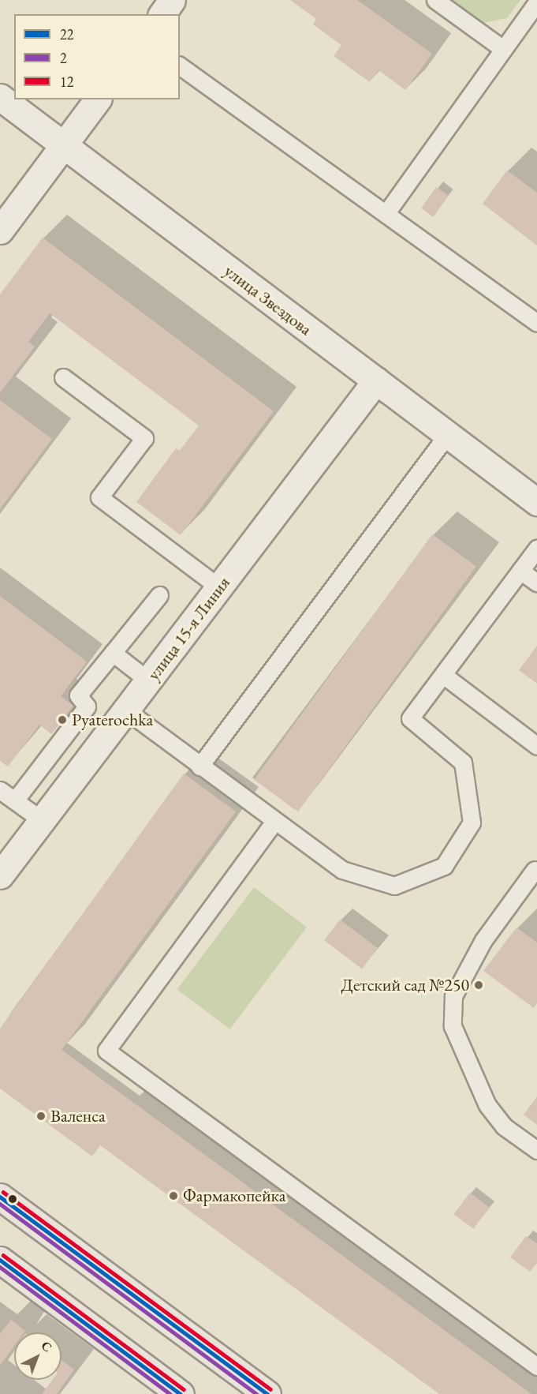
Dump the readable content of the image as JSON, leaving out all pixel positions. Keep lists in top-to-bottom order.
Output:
{
  "streets": {
    "street": ["улица Звездова", "улица 15-я Линия"]
  },
  "crossings": [
    ["улица Звездова", "улица 15-я Линия"]
  ],
  "places": [
    "Pyaterochka",
    "Детский сад №250",
    "Валенса",
    "Фармакопейка"
  ],
  "lines": ["transit line 12", "transit line 22", "transit line 2"],
  "legend": ["22", "2", "12"],
  "north": "top right"
}
